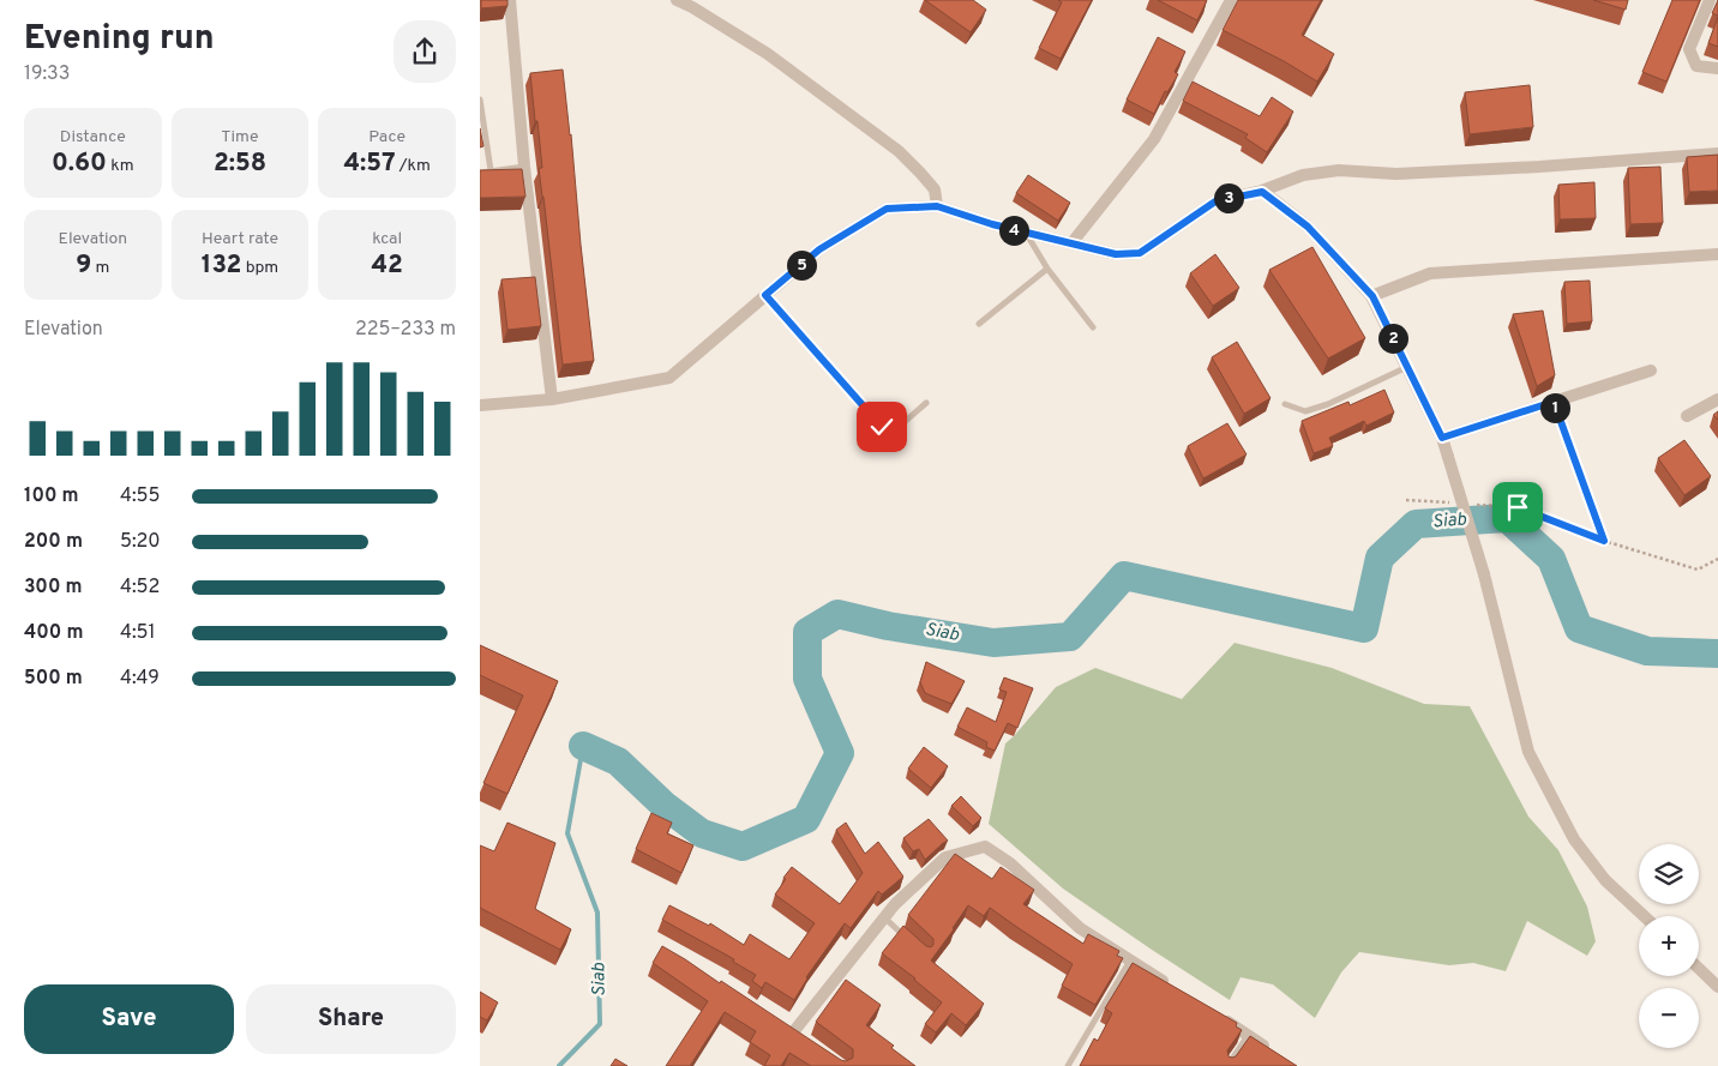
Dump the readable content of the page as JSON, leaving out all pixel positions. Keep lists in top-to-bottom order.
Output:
{
  "water": ["Siab"],
  "page": {
    "heading": ["Evening run", "19:33"],
    "stats": [
      ["Distance", "0.60 km"],
      ["Time", "2:58"],
      ["Pace", "4:57 /km"],
      ["Elevation", "9 m"],
      ["Heart rate", "132 bpm"],
      ["kcal", "42"]
    ],
    "pins": [
      "3",
      "4",
      "5",
      "2",
      "1"
    ],
    "chart": ["Elevation", "225–233 m"],
    "list": [
      {
        "name": "100 m",
        "note": "4:55"
      },
      {
        "name": "200 m",
        "note": "5:20"
      },
      {
        "name": "300 m",
        "note": "4:52"
      },
      {
        "name": "400 m",
        "note": "4:51"
      },
      {
        "name": "500 m",
        "note": "4:49"
      }
    ],
    "map_buttons": ["+", "−"],
    "buttons": ["Save", "Share"]
  }
}
